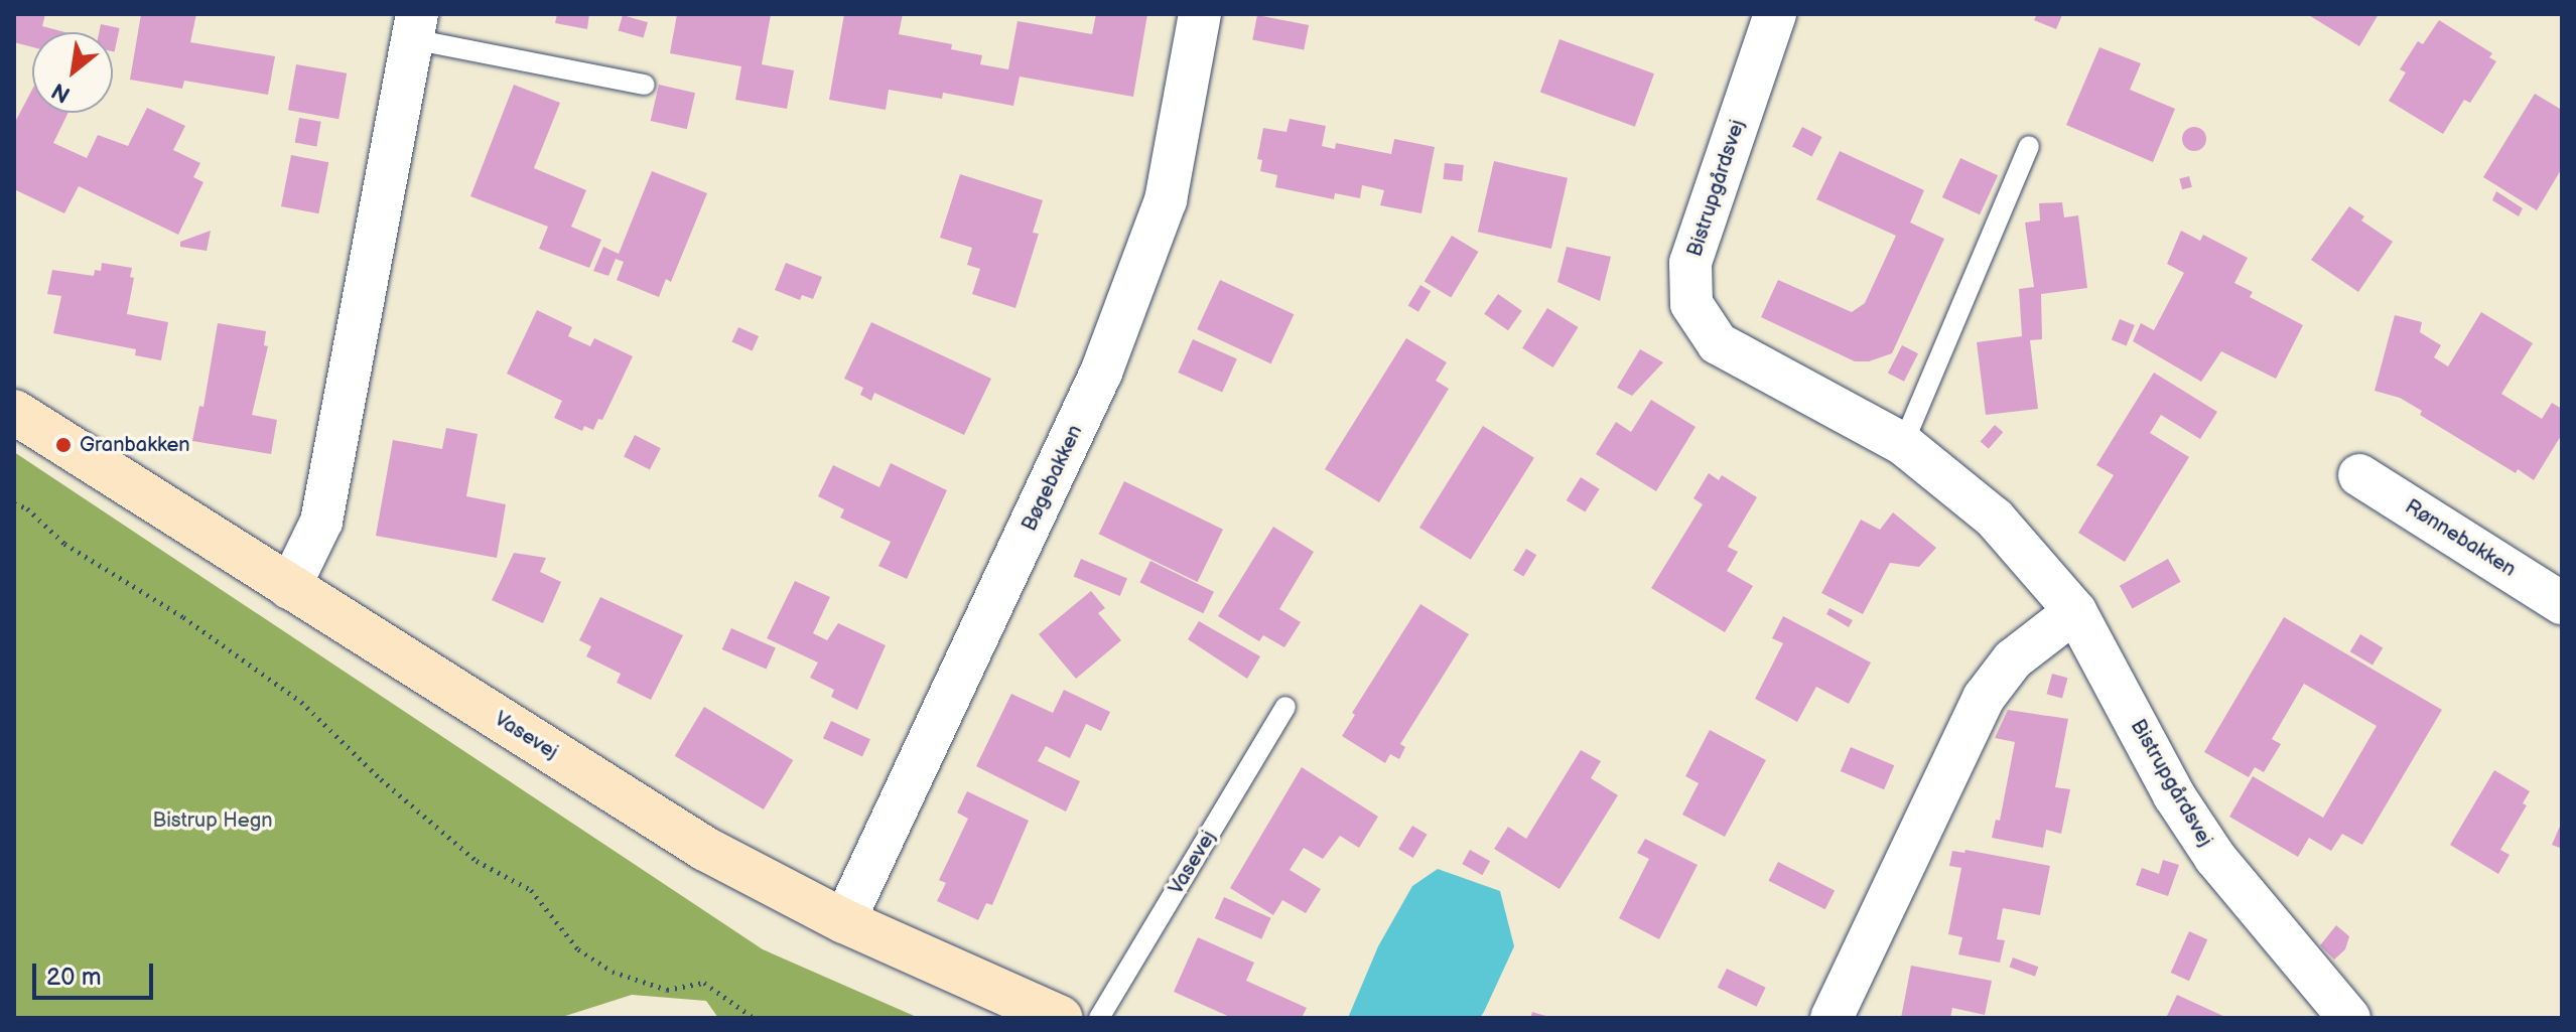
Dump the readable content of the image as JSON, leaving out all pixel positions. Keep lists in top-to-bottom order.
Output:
{
  "streets": {
    "street": [
      "Bistrupgårdsvej",
      "Bøgebakken",
      "Rønnebakken",
      "Vasevej"
    ]
  },
  "crossings": [
    ["Bøgebakken", "Vasevej"]
  ],
  "parks": ["Bistrup Hegn"],
  "places": ["Granbakken"],
  "scale_bar": "20 m",
  "north": "bottom left"
}
